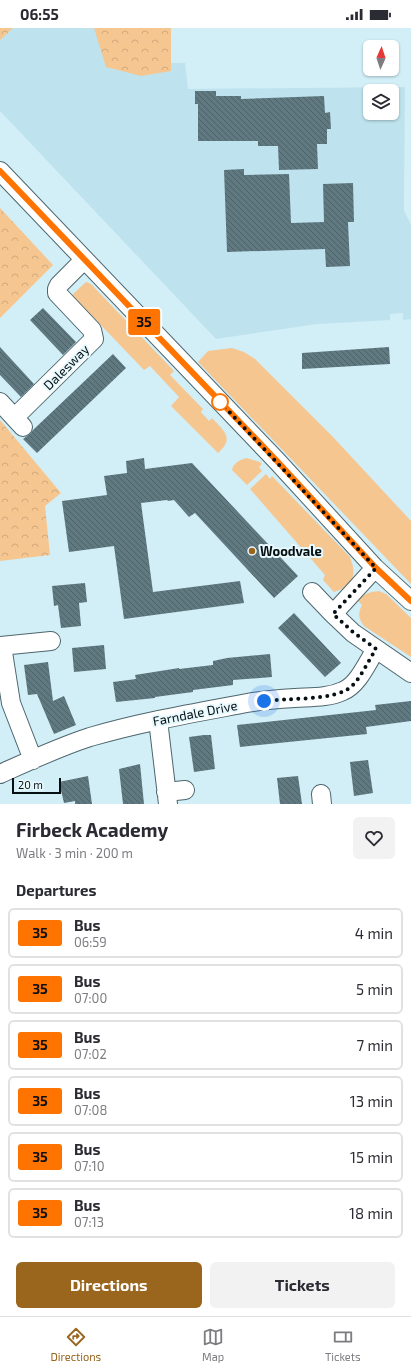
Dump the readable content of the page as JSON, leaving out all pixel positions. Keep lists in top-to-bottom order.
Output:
{
  "streets": {
    "street": ["Dalesway", "Farndale Drive"]
  },
  "places": ["Woodvale"],
  "lines": ["bus line 35"],
  "scale_bar": "20 m",
  "north": "top",
  "page": {
    "status": "06:55",
    "on_map": "35",
    "scale": "20 m",
    "heading": [
      ["Firbeck Academy", "Walk · 3 min · 200 m"],
      "Departures"
    ],
    "list": [
      {
        "mark": "35",
        "name": "Bus",
        "note": "06:59",
        "value": "4 min"
      },
      {
        "mark": "35",
        "name": "Bus",
        "note": "07:00",
        "value": "5 min"
      },
      {
        "mark": "35",
        "name": "Bus",
        "note": "07:02",
        "value": "7 min"
      },
      {
        "mark": "35",
        "name": "Bus",
        "note": "07:08",
        "value": "13 min"
      },
      {
        "mark": "35",
        "name": "Bus",
        "note": "07:10",
        "value": "15 min"
      },
      {
        "mark": "35",
        "name": "Bus",
        "note": "07:13",
        "value": "18 min"
      }
    ],
    "buttons": ["Directions", "Tickets"],
    "tabs": ["Directions", "Map", "Tickets"]
  }
}
